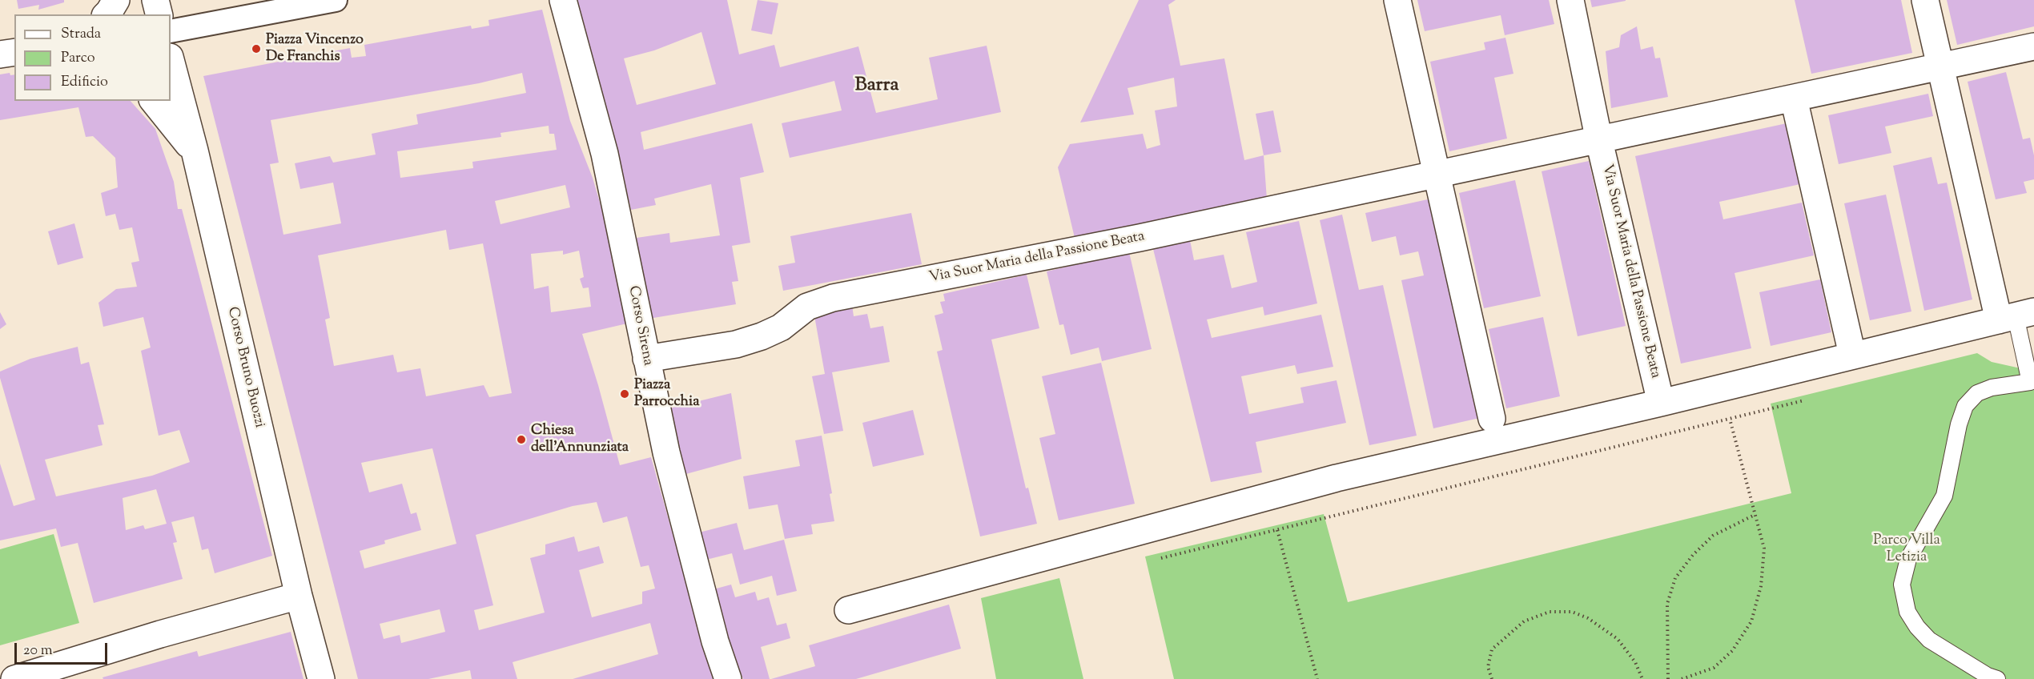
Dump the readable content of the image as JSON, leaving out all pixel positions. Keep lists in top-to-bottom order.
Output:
{
  "streets": {
    "street": ["Via Suor Maria della Passione Beata", "Corso Sirena", "Corso Bruno Buozzi"]
  },
  "crossings": [
    ["Via Suor Maria della Passione Beata", "Corso Sirena"]
  ],
  "districts": ["Barra"],
  "parks": ["Parco Villa Letizia"],
  "places": ["Piazza Vincenzo De Franchis", "Piazza Parrocchia", "Chiesa dell'Annunziata"],
  "legend": ["Strada", "Parco", "Edificio"],
  "scale_bar": "20 m"
}
